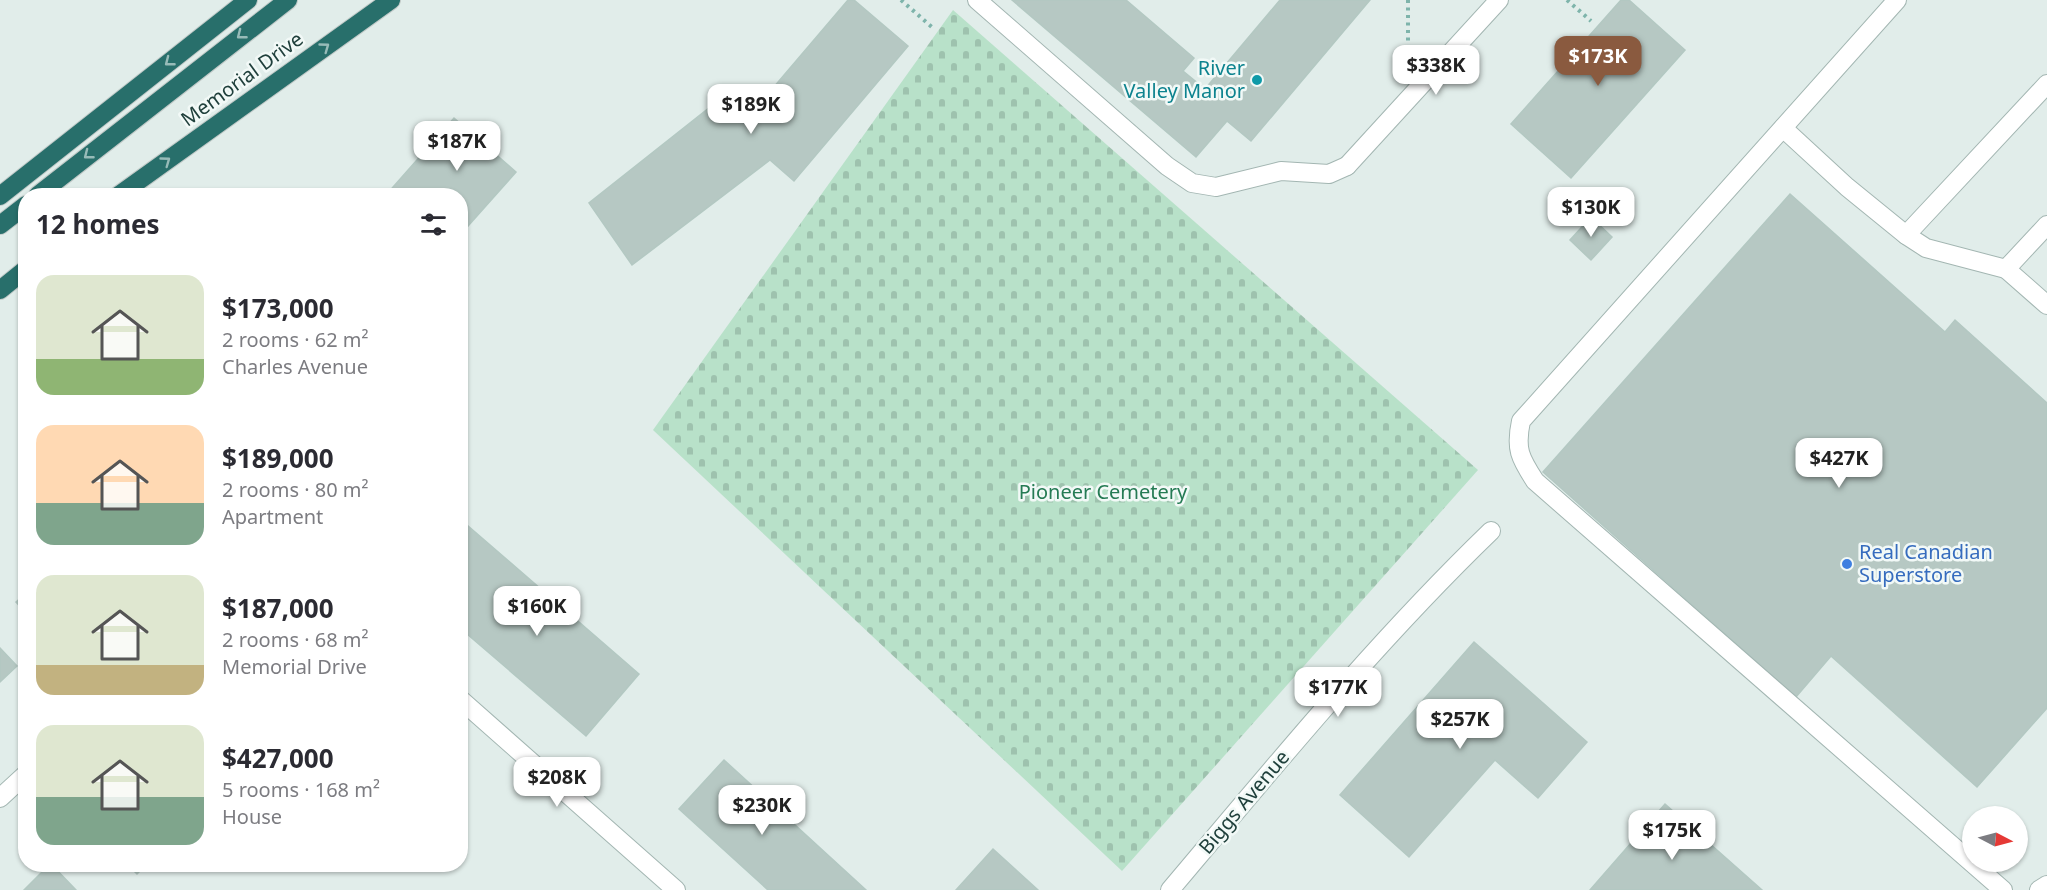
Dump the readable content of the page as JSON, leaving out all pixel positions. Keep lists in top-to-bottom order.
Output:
{
  "streets": {
    "highway": ["Memorial Drive"],
    "street": ["Biggs Avenue"]
  },
  "parks": ["Pioneer Cemetery"],
  "places": ["River Valley Manor", "Real Canadian Superstore"],
  "north": "right",
  "page": {
    "price": [
      "$173K",
      "$338K",
      "$189K",
      "$187K",
      "$130K",
      "$427K",
      "$160K",
      "$177K",
      "$257K",
      "$208K",
      "$230K",
      "$175K"
    ],
    "heading": "12 homes",
    "list": [
      {
        "name": "$173,000",
        "note": "2 rooms · 62 m² · Charles Avenue"
      },
      {
        "name": "$189,000",
        "note": "2 rooms · 80 m² · Apartment"
      },
      {
        "name": "$187,000",
        "note": "2 rooms · 68 m² · Memorial Drive"
      },
      {
        "name": "$427,000",
        "note": "5 rooms · 168 m² · House"
      }
    ]
  }
}
